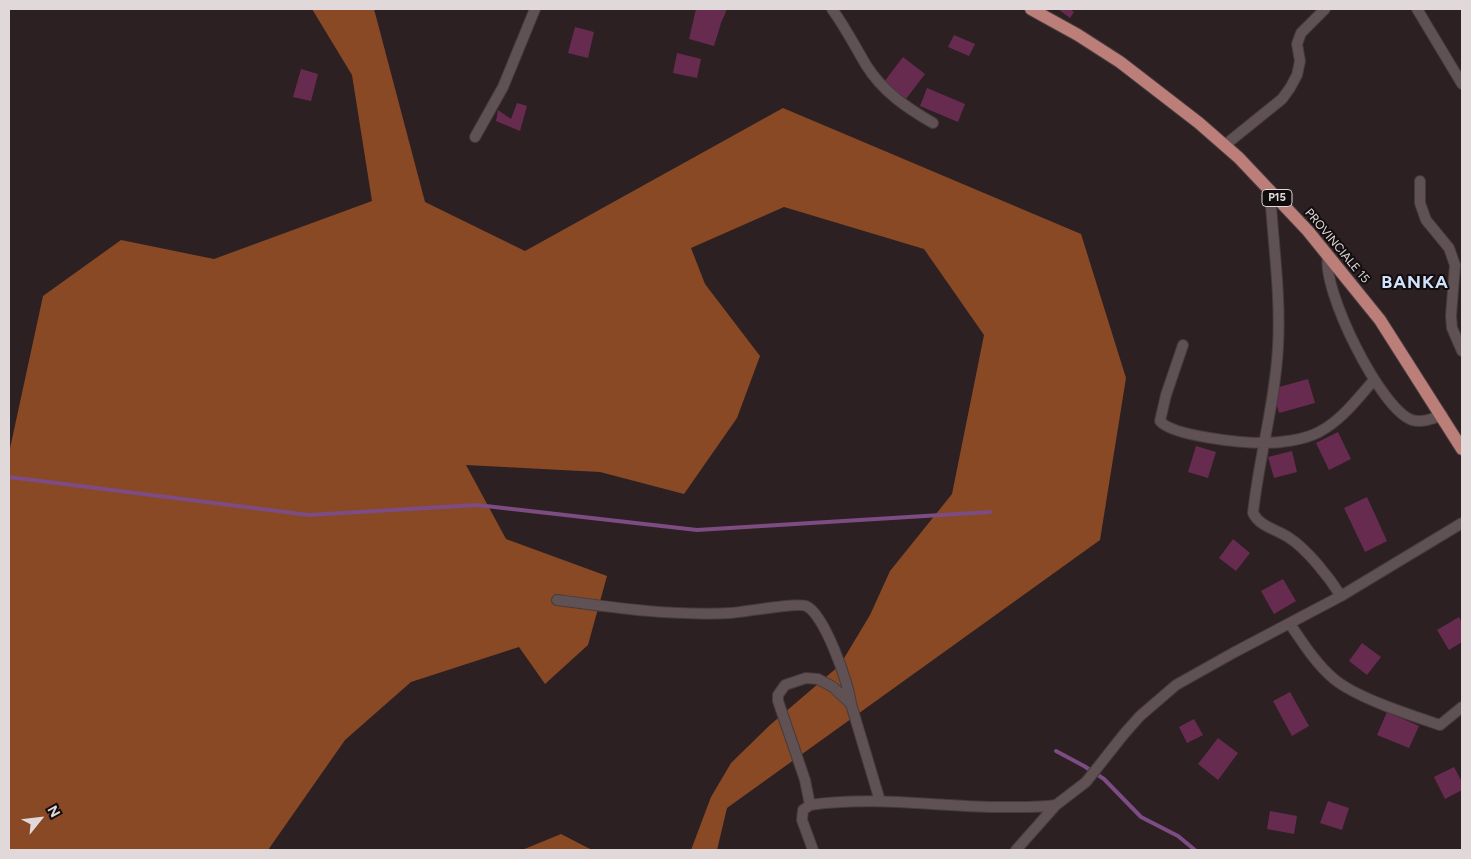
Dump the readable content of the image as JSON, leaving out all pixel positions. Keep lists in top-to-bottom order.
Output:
{
  "streets": {
    "main road": ["P15", "PROVINCIALE 15"]
  },
  "districts": ["BANKA"],
  "north": "top right"
}
